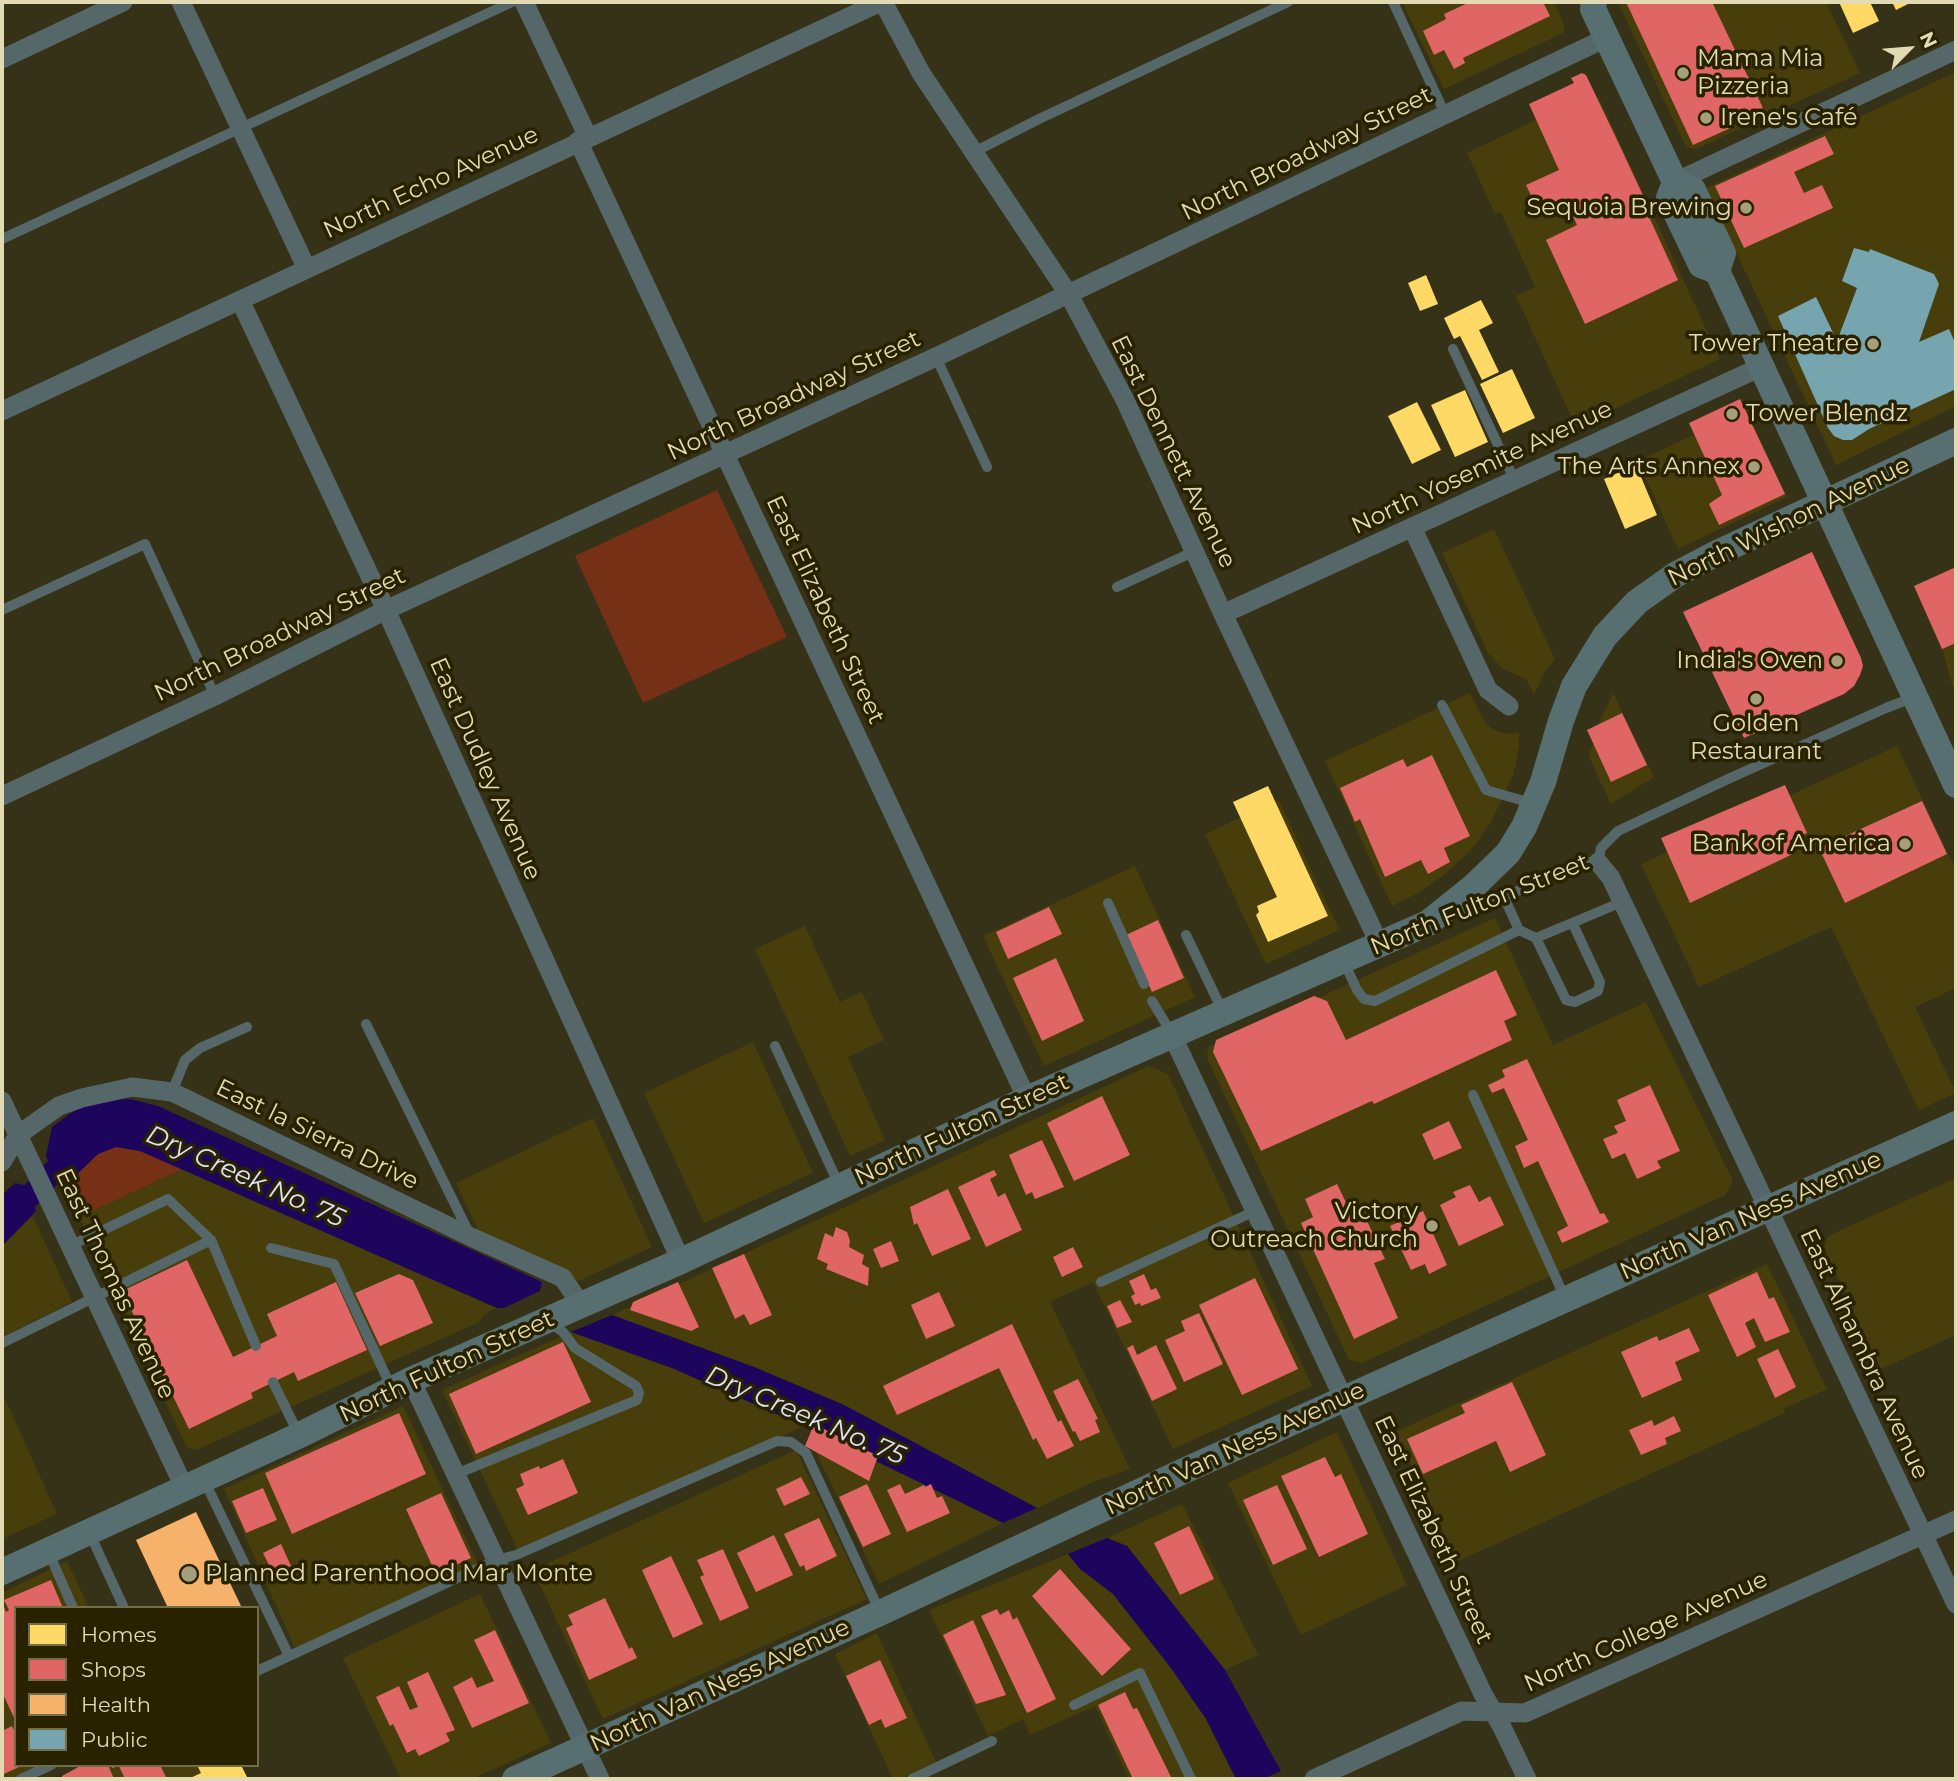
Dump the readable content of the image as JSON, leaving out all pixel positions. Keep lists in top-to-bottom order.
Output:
{
  "streets": {
    "main road": ["North Wishon Avenue", "North Fulton Street", "North Van Ness Avenue"],
    "street": [
      "North Broadway Street",
      "North Echo Avenue",
      "East Dennett Avenue",
      "North Yosemite Avenue",
      "East Elizabeth Street",
      "East Dudley Avenue",
      "East la Sierra Drive",
      "East Thomas Avenue",
      "East Alhambra Avenue",
      "North College Avenue"
    ]
  },
  "crossings": [
    ["North Broadway Street", "East Dennett Avenue"],
    ["North Broadway Street", "East Elizabeth Street"],
    ["North Broadway Street", "East Dudley Avenue"],
    ["North Echo Avenue", "East Dennett Avenue"],
    ["North Echo Avenue", "East Elizabeth Street"],
    ["North Echo Avenue", "East Dudley Avenue"],
    ["East Dennett Avenue", "North Yosemite Avenue"],
    ["East Dennett Avenue", "North Fulton Street"],
    ["North Wishon Avenue", "North Fulton Street"],
    ["East Elizabeth Street", "North Fulton Street"],
    ["East Elizabeth Street", "North Van Ness Avenue"],
    ["East Elizabeth Street", "North College Avenue"],
    ["East Dudley Avenue", "North Fulton Street"],
    ["North Fulton Street", "East la Sierra Drive"],
    ["North Fulton Street", "East Thomas Avenue"],
    ["North Fulton Street", "East Alhambra Avenue"],
    ["East la Sierra Drive", "East Thomas Avenue"],
    ["North Van Ness Avenue", "East Alhambra Avenue"],
    ["East Alhambra Avenue", "North College Avenue"]
  ],
  "water": ["Dry Creek No. 75"],
  "places": [
    "Mama Mia Pizzeria",
    "Irene's Café",
    "Sequoia Brewing",
    "Tower Theatre",
    "Tower Blendz",
    "The Arts Annex",
    "India's Oven",
    "Golden Restaurant",
    "Bank of America",
    "Victory Outreach Church",
    "Planned Parenthood Mar Monte"
  ],
  "legend": [
    "Homes",
    "Shops",
    "Health",
    "Public"
  ],
  "north": "top right"
}
